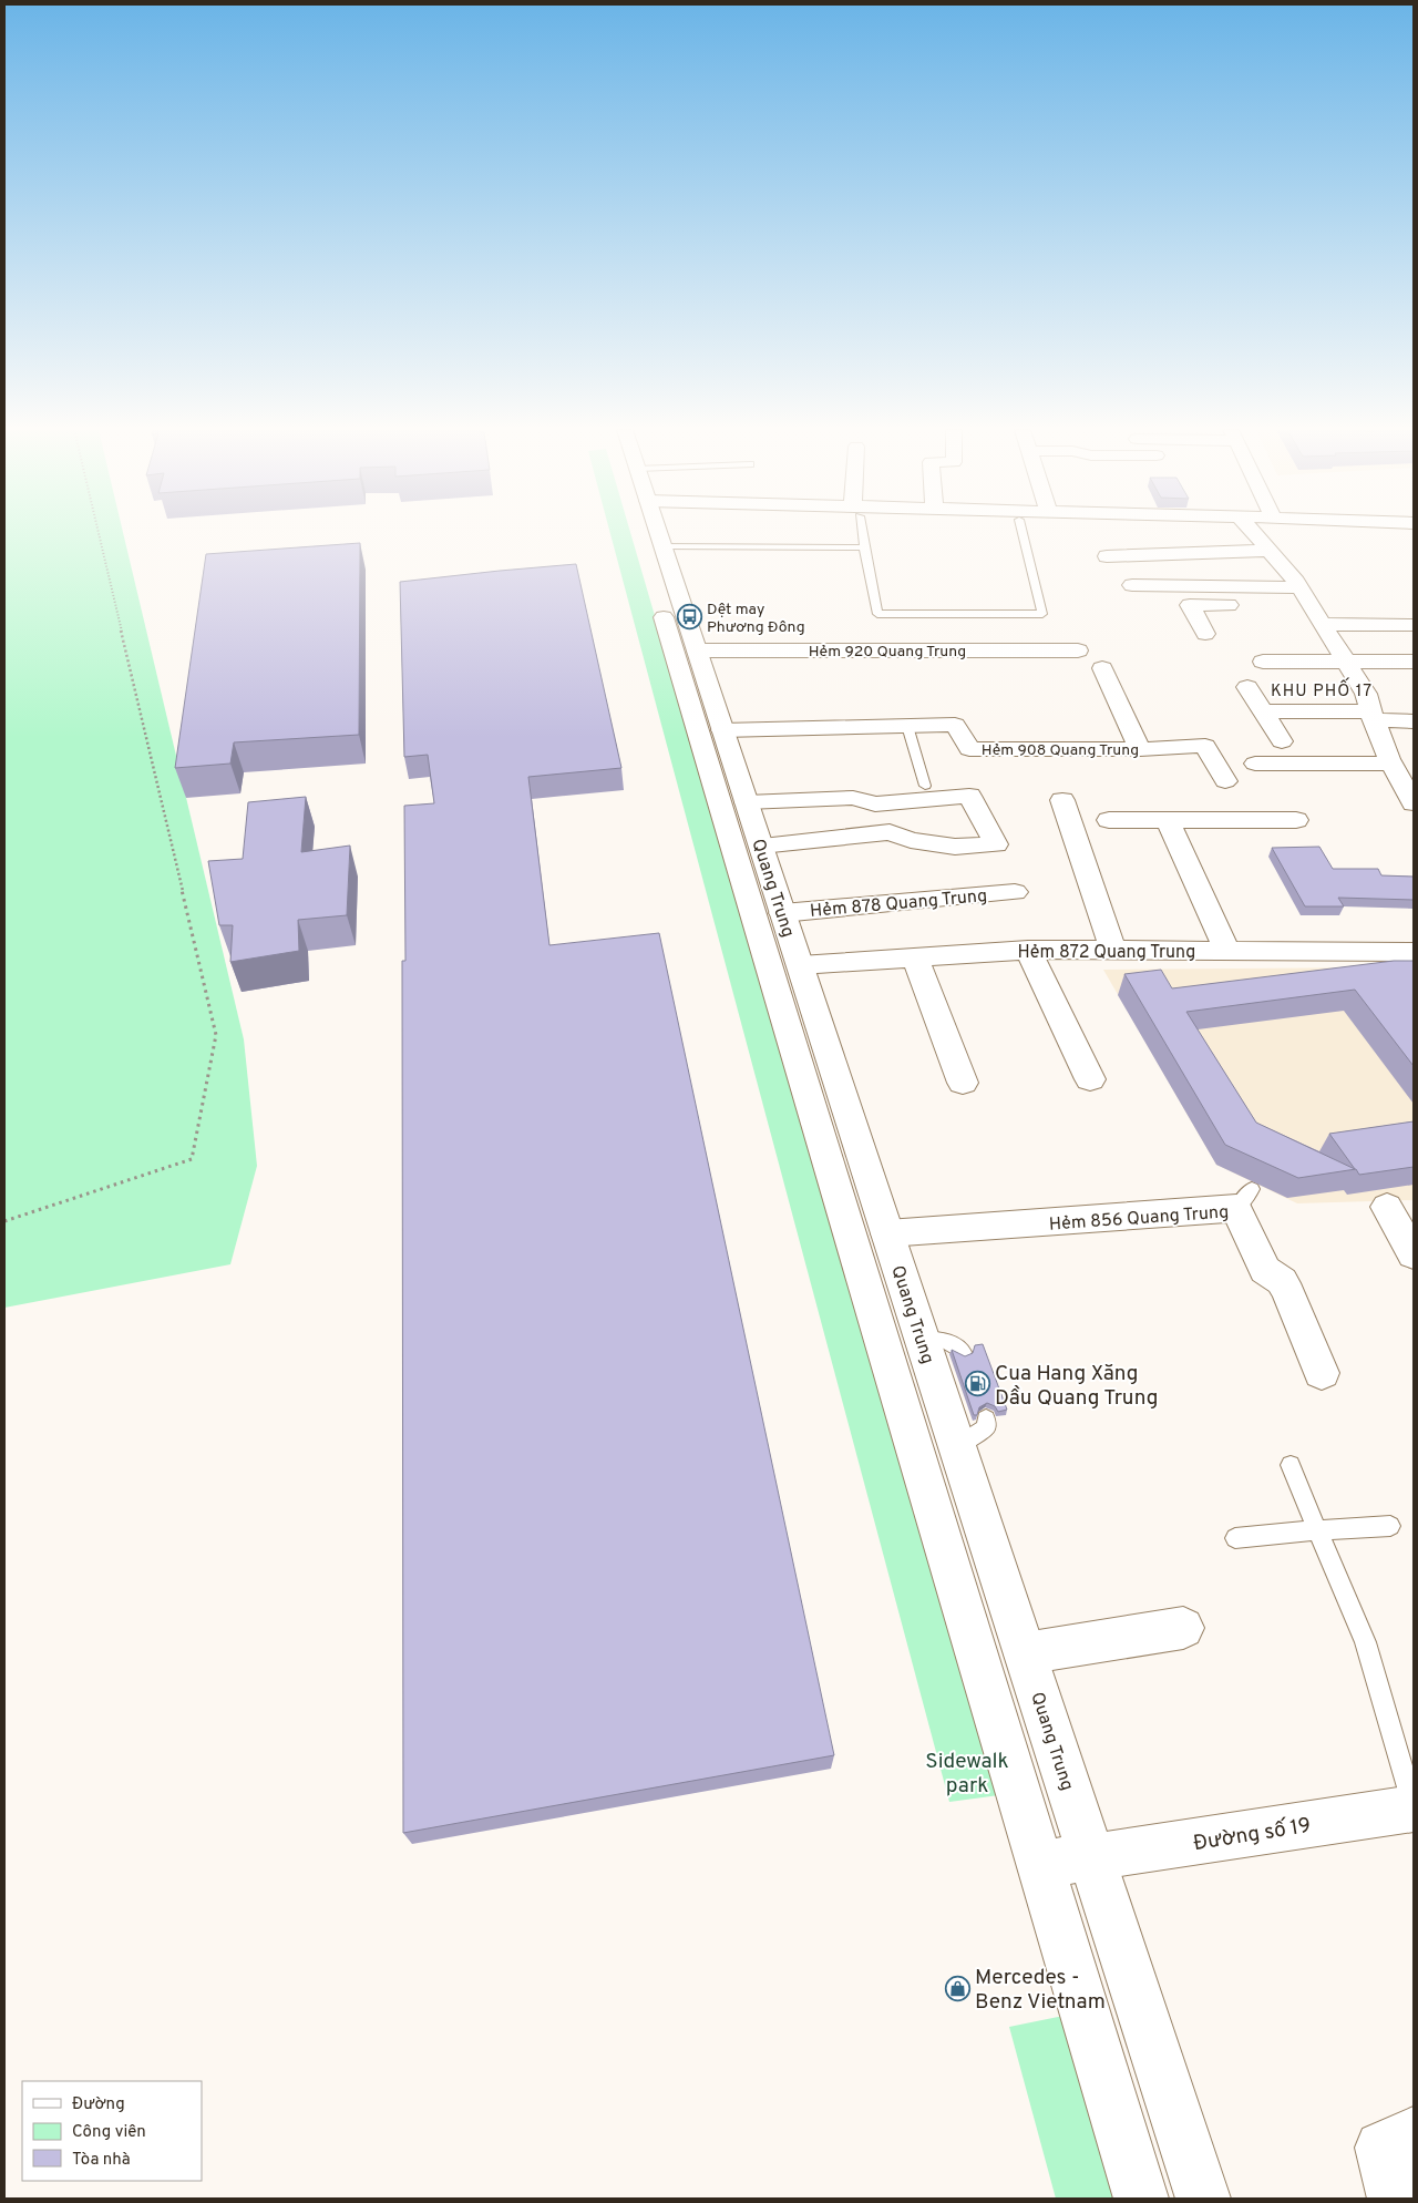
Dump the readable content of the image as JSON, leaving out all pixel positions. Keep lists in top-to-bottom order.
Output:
{
  "streets": {
    "street": [
      "Hẻm 920 Quang Trung",
      "Hẻm 908 Quang Trung",
      "Quang Trung",
      "Hẻm 878 Quang Trung",
      "Hẻm 872 Quang Trung",
      "Hẻm 856 Quang Trung",
      "Đường số 19"
    ]
  },
  "crossings": [
    ["Hẻm 920 Quang Trung", "Quang Trung"],
    ["Hẻm 908 Quang Trung", "Quang Trung"],
    ["Quang Trung", "Hẻm 878 Quang Trung"],
    ["Quang Trung", "Hẻm 872 Quang Trung"],
    ["Quang Trung", "Hẻm 856 Quang Trung"],
    ["Quang Trung", "Đường số 19"]
  ],
  "districts": ["KHU PHỐ 17"],
  "parks": ["Sidewalk park"],
  "places": {
    "bus stop": ["Dệt may Phương Đông"],
    "fuel station": ["Cua Hang Xăng Dầu Quang Trung"],
    "shop": ["Mercedes - Benz Vietnam"]
  },
  "legend": ["Đường", "Công viên", "Tòa nhà"]
}
